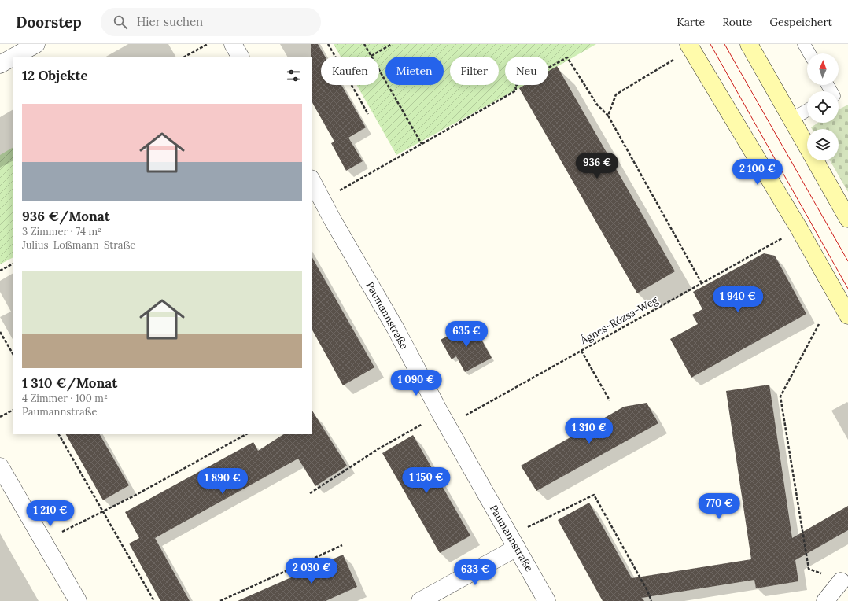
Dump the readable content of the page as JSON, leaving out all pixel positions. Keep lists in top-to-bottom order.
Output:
{
  "streets": {
    "street": ["Paumannstraße"],
    "path": ["Ágnes-Rózsa-Weg"]
  },
  "crossings": [
    ["Paumannstraße", "Ágnes-Rózsa-Weg"]
  ],
  "north": "top",
  "page": {
    "header": "Doorstep",
    "search": "Hier suchen",
    "nav": ["Karte", "Route", "Gespeichert"],
    "chip": [
      "Kaufen",
      "Mieten",
      "Filter",
      "Neu"
    ],
    "heading": "12 Objekte",
    "list": [
      {
        "name": "936 €/Monat",
        "note": "3 Zimmer · 74 m² · Julius-Loßmann-Straße"
      },
      {
        "name": "1 310 €/Monat",
        "note": "4 Zimmer · 100 m² · Paumannstraße"
      }
    ],
    "price": [
      "936 €",
      "2 100 €",
      "1 940 €",
      "635 €",
      "1 090 €",
      "1 310 €",
      "1 150 €",
      "1 890 €",
      "770 €",
      "1 210 €",
      "2 030 €",
      "633 €"
    ]
  }
}
